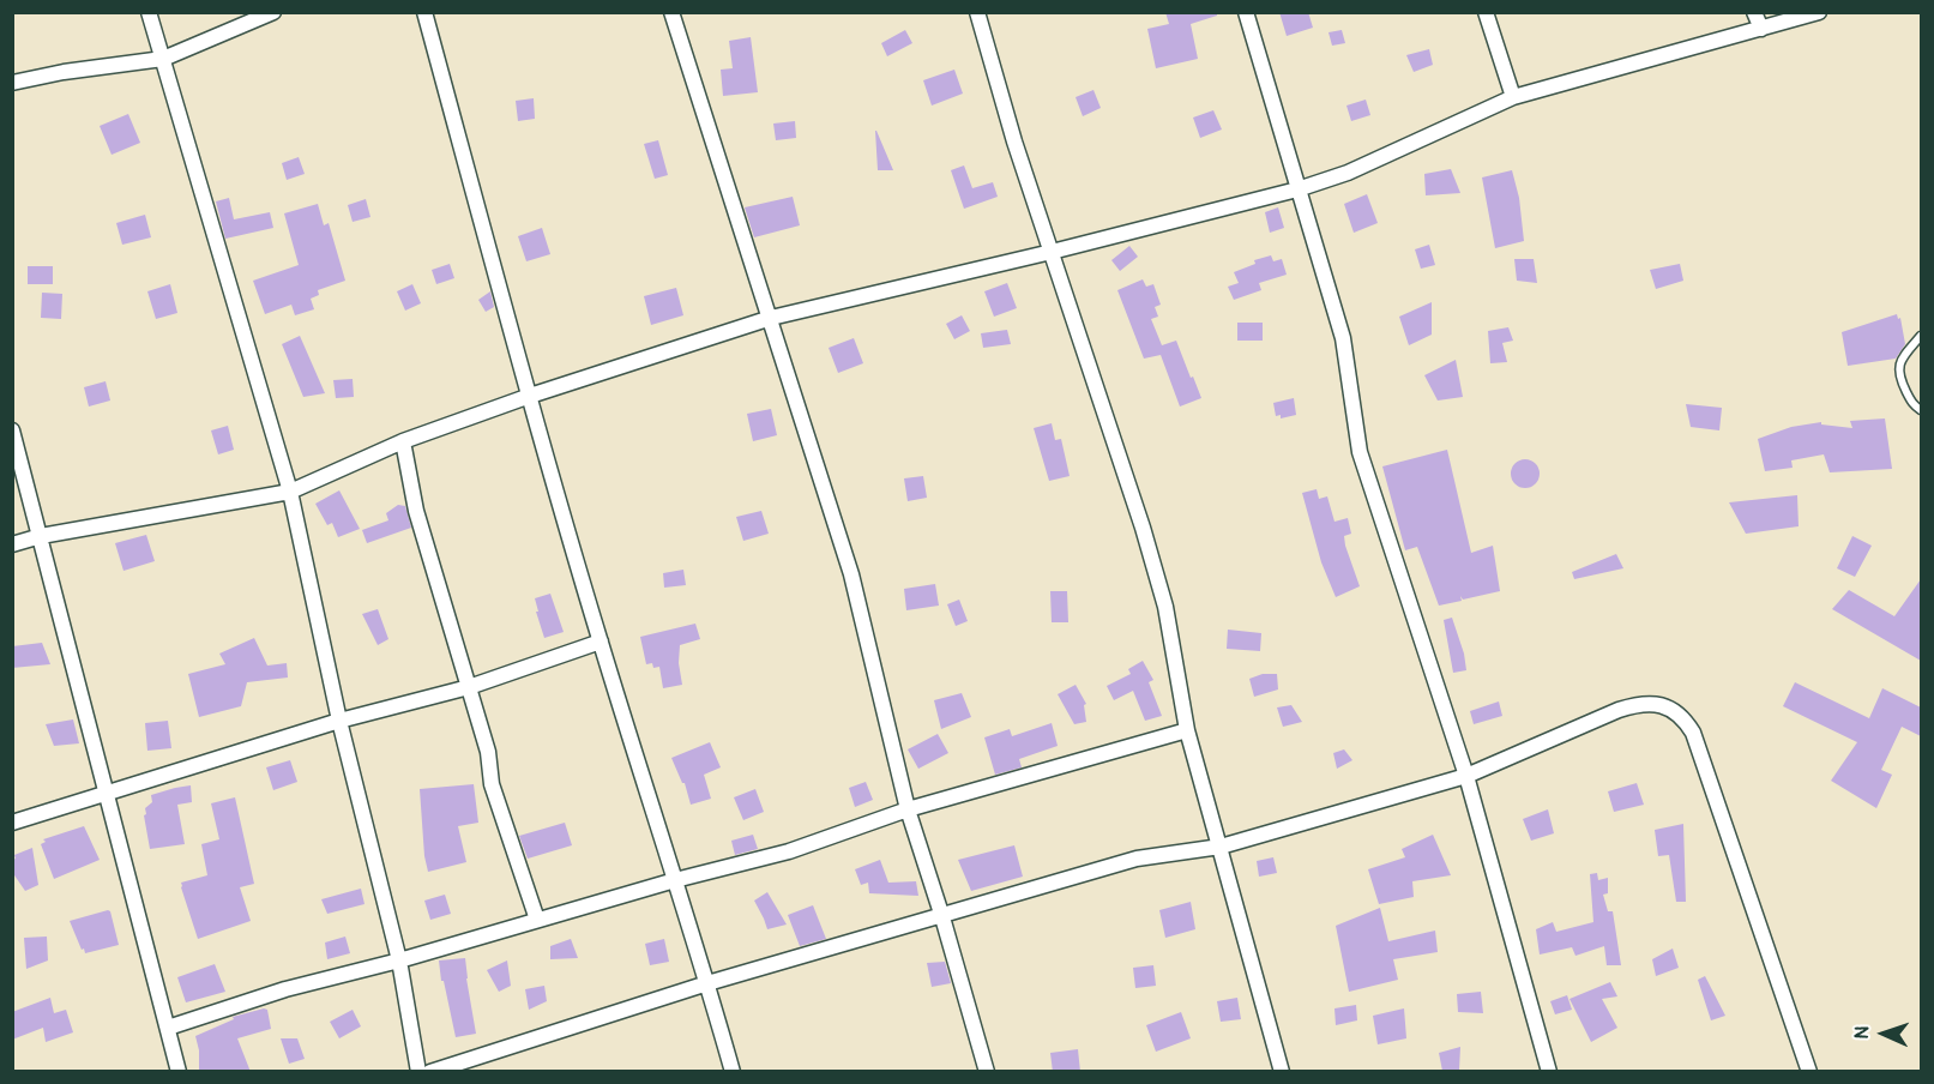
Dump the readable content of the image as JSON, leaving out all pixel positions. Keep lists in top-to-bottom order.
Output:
{
  "north": "left"
}
